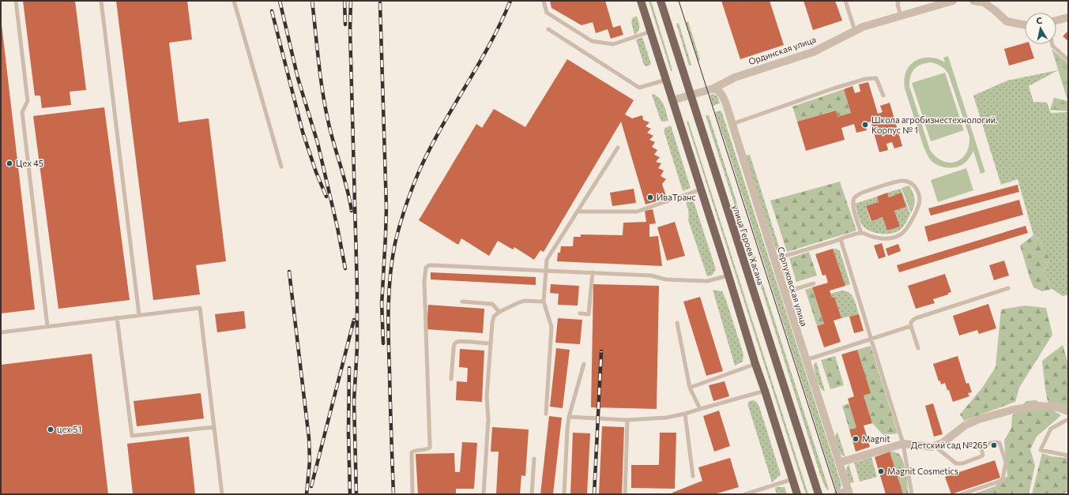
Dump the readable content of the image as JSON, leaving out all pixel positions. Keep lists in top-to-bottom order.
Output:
{
  "streets": {
    "main road": ["улица Героев Хасана"],
    "street": ["Ординская улица", "Серпуховская улица"]
  },
  "crossings": [
    ["Ординская улица", "улица Героев Хасана"],
    ["Ординская улица", "Серпуховская улица"]
  ],
  "places": [
    "Школа агробизнестехнологий. Корпус № 1",
    "Цех 45",
    "ИваТранс",
    "цех 51",
    "Magnit",
    "Детский сад №265",
    "Magnit Cosmetics"
  ],
  "north": "top"
}
